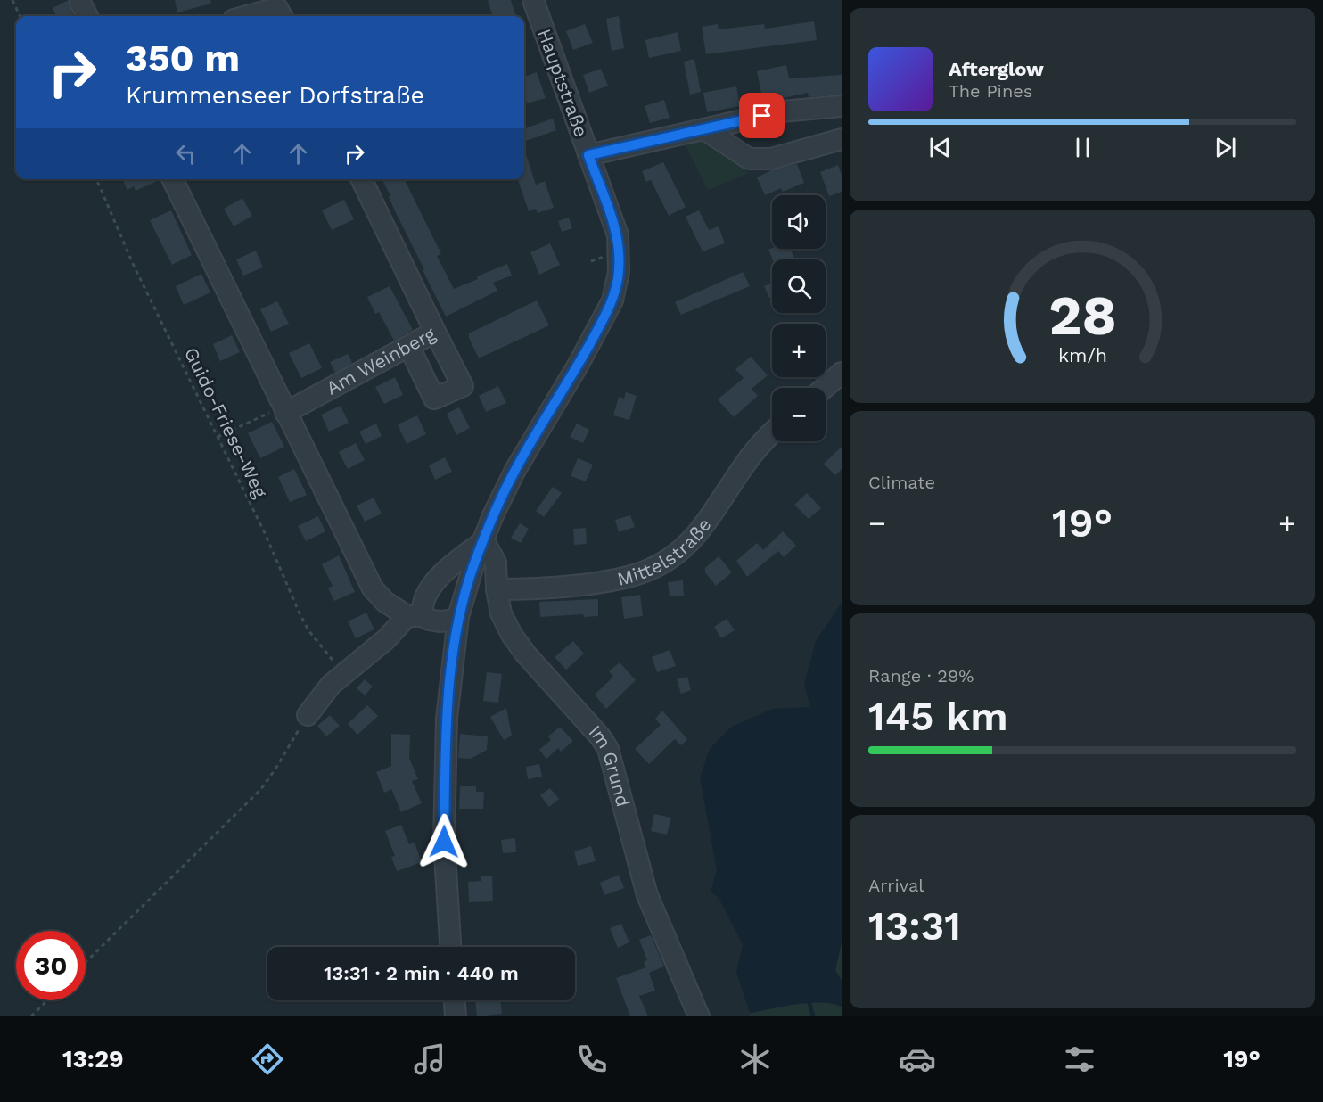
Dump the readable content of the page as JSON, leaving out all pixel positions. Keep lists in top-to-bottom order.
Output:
{
  "streets": {
    "street": [
      "Hauptstraße",
      "Am Weinberg",
      "Mittelstraße",
      "Im Grund"
    ],
    "path": ["Guido-Friese-Weg"]
  },
  "crossings": [
    ["Hauptstraße", "Im Grund"],
    ["Mittelstraße", "Im Grund"]
  ],
  "page": {
    "turn": ["350 m", "Krummenseer Dorfstraße"],
    "song": ["Afterglow", "The Pines"],
    "map_buttons": ["+", "−"],
    "tile": [
      "Climate",
      ["Range · 29%", "145 km"],
      ["Arrival", "13:31"]
    ],
    "heat": ["−", "19°", "+"],
    "limit": "30",
    "trip": "13:31 · 2 min · 440 m",
    "tabs": ["13:29", "19°"],
    "gauge": ["28", "km/h"]
  }
}
